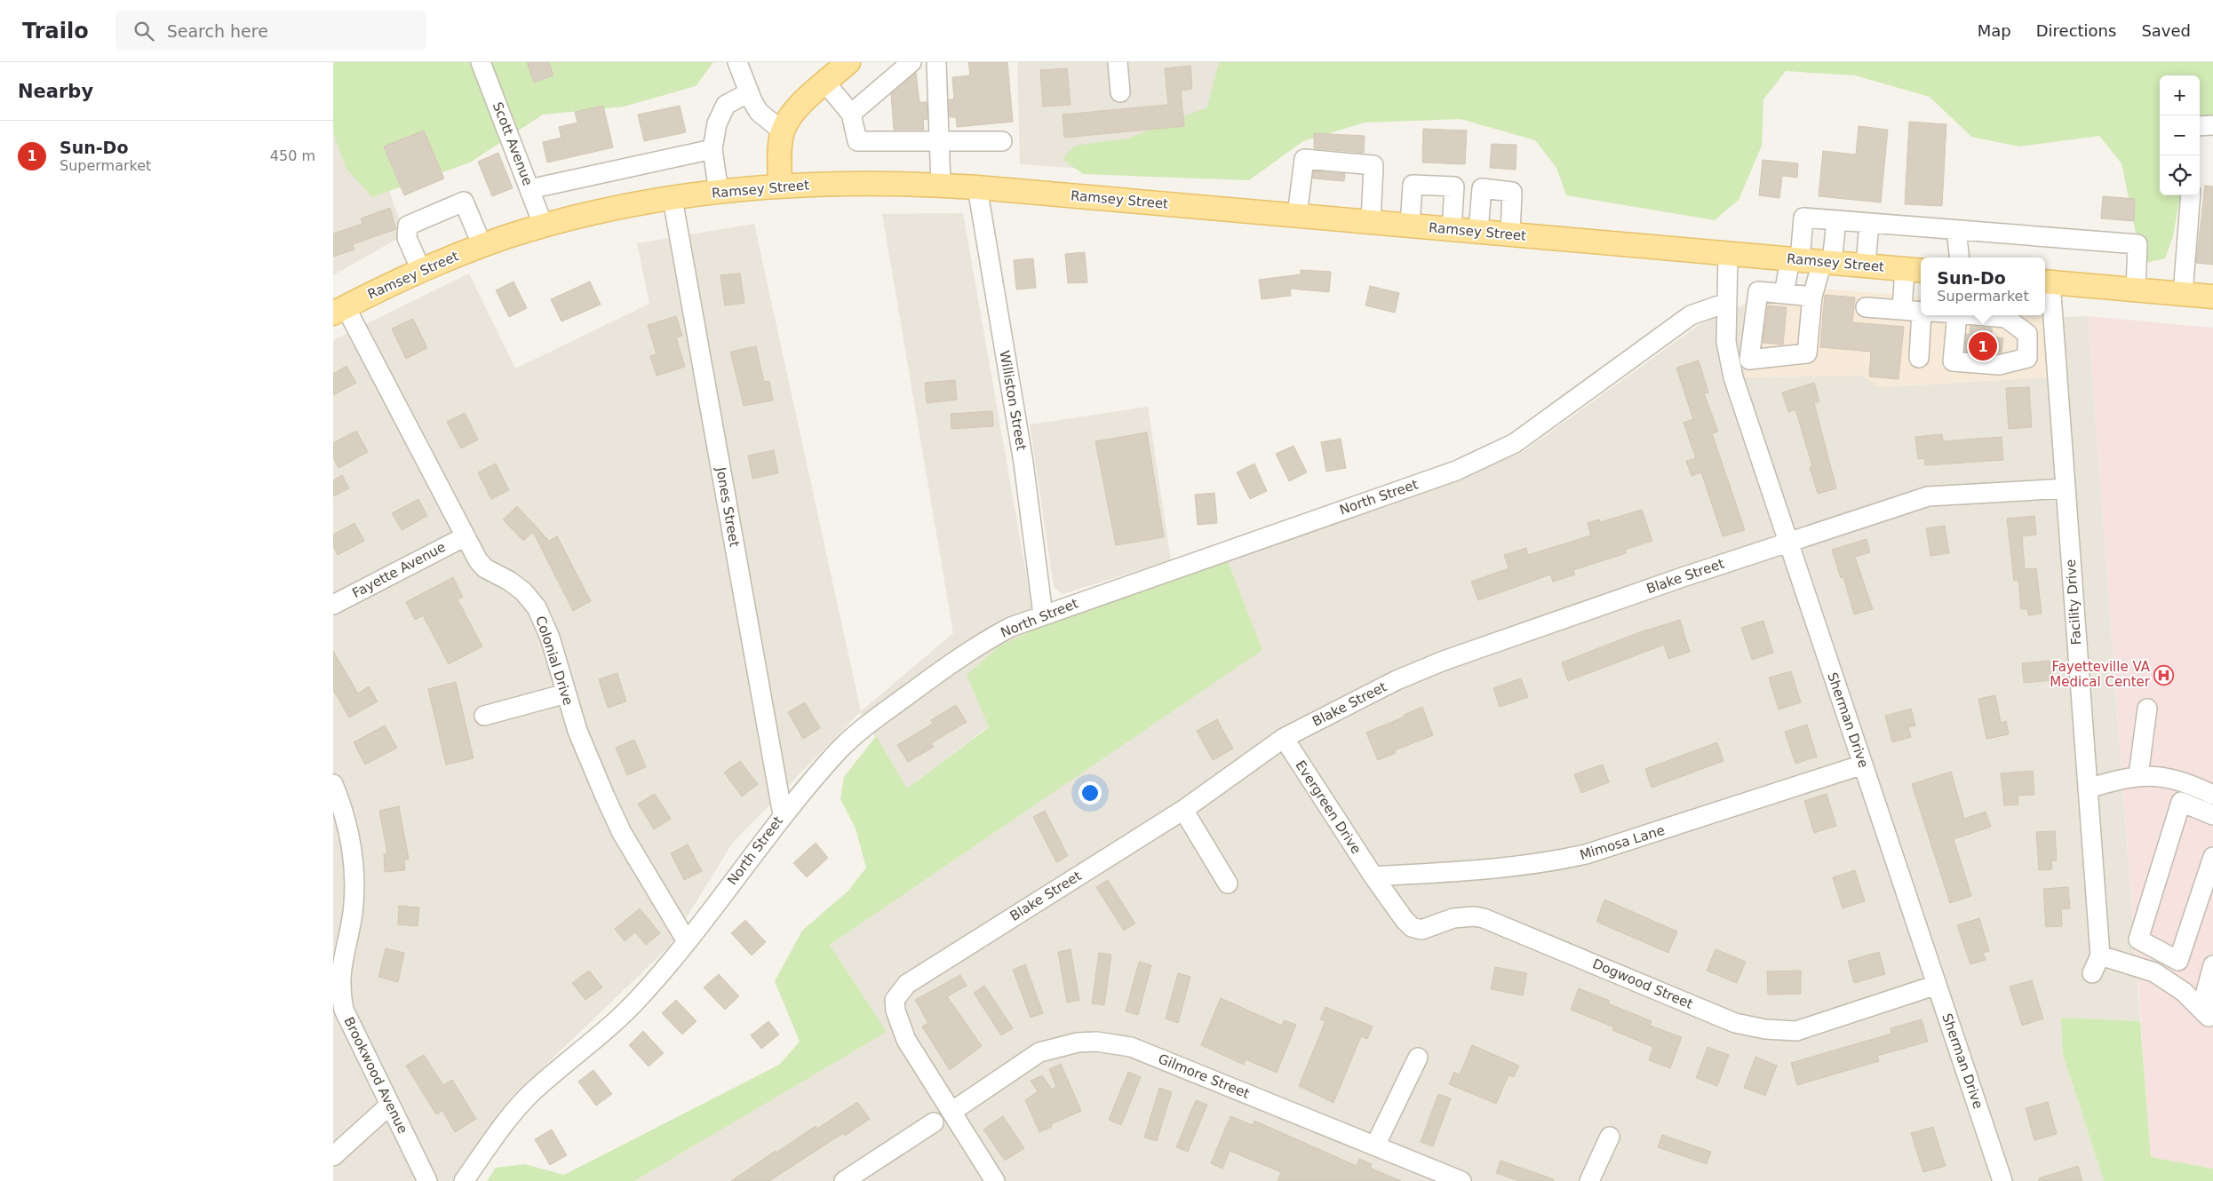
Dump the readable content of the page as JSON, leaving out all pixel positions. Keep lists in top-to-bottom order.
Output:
{
  "streets": {
    "main road": ["Ramsey Street"],
    "street": [
      "Scott Avenue",
      "Williston Street",
      "North Street",
      "Jones Street",
      "Fayette Avenue",
      "Blake Street",
      "Facility Drive",
      "Colonial Drive",
      "Sherman Drive",
      "Evergreen Drive",
      "Mimosa Lane",
      "Dogwood Street",
      "Brookwood Avenue",
      "Gilmore Street"
    ]
  },
  "crossings": [
    ["Scott Avenue", "Ramsey Street"],
    ["Ramsey Street", "Williston Street"],
    ["Ramsey Street", "Jones Street"],
    ["Ramsey Street", "Colonial Drive"],
    ["Ramsey Street", "Sherman Drive"],
    ["Williston Street", "North Street"],
    ["North Street", "Jones Street"],
    ["North Street", "Colonial Drive"],
    ["North Street", "Sherman Drive"],
    ["Fayette Avenue", "Colonial Drive"],
    ["Blake Street", "Facility Drive"],
    ["Blake Street", "Sherman Drive"],
    ["Blake Street", "Evergreen Drive"],
    ["Blake Street", "Gilmore Street"],
    ["Sherman Drive", "Mimosa Lane"],
    ["Sherman Drive", "Dogwood Street"],
    ["Evergreen Drive", "Mimosa Lane"],
    ["Evergreen Drive", "Dogwood Street"],
    ["Mimosa Lane", "Dogwood Street"]
  ],
  "places": {
    "hospital": ["Fayetteville VA Medical Center"]
  },
  "page": {
    "header": "Trailo",
    "search": "Search here",
    "nav": ["Map", "Directions", "Saved"],
    "heading": "Nearby",
    "map_buttons": ["+", "−"],
    "list": [
      {
        "mark": "1",
        "name": "Sun-Do",
        "note": "Supermarket",
        "value": "450 m"
      }
    ],
    "popup": ["Sun-Do", "Supermarket"],
    "pins": "1"
  }
}
